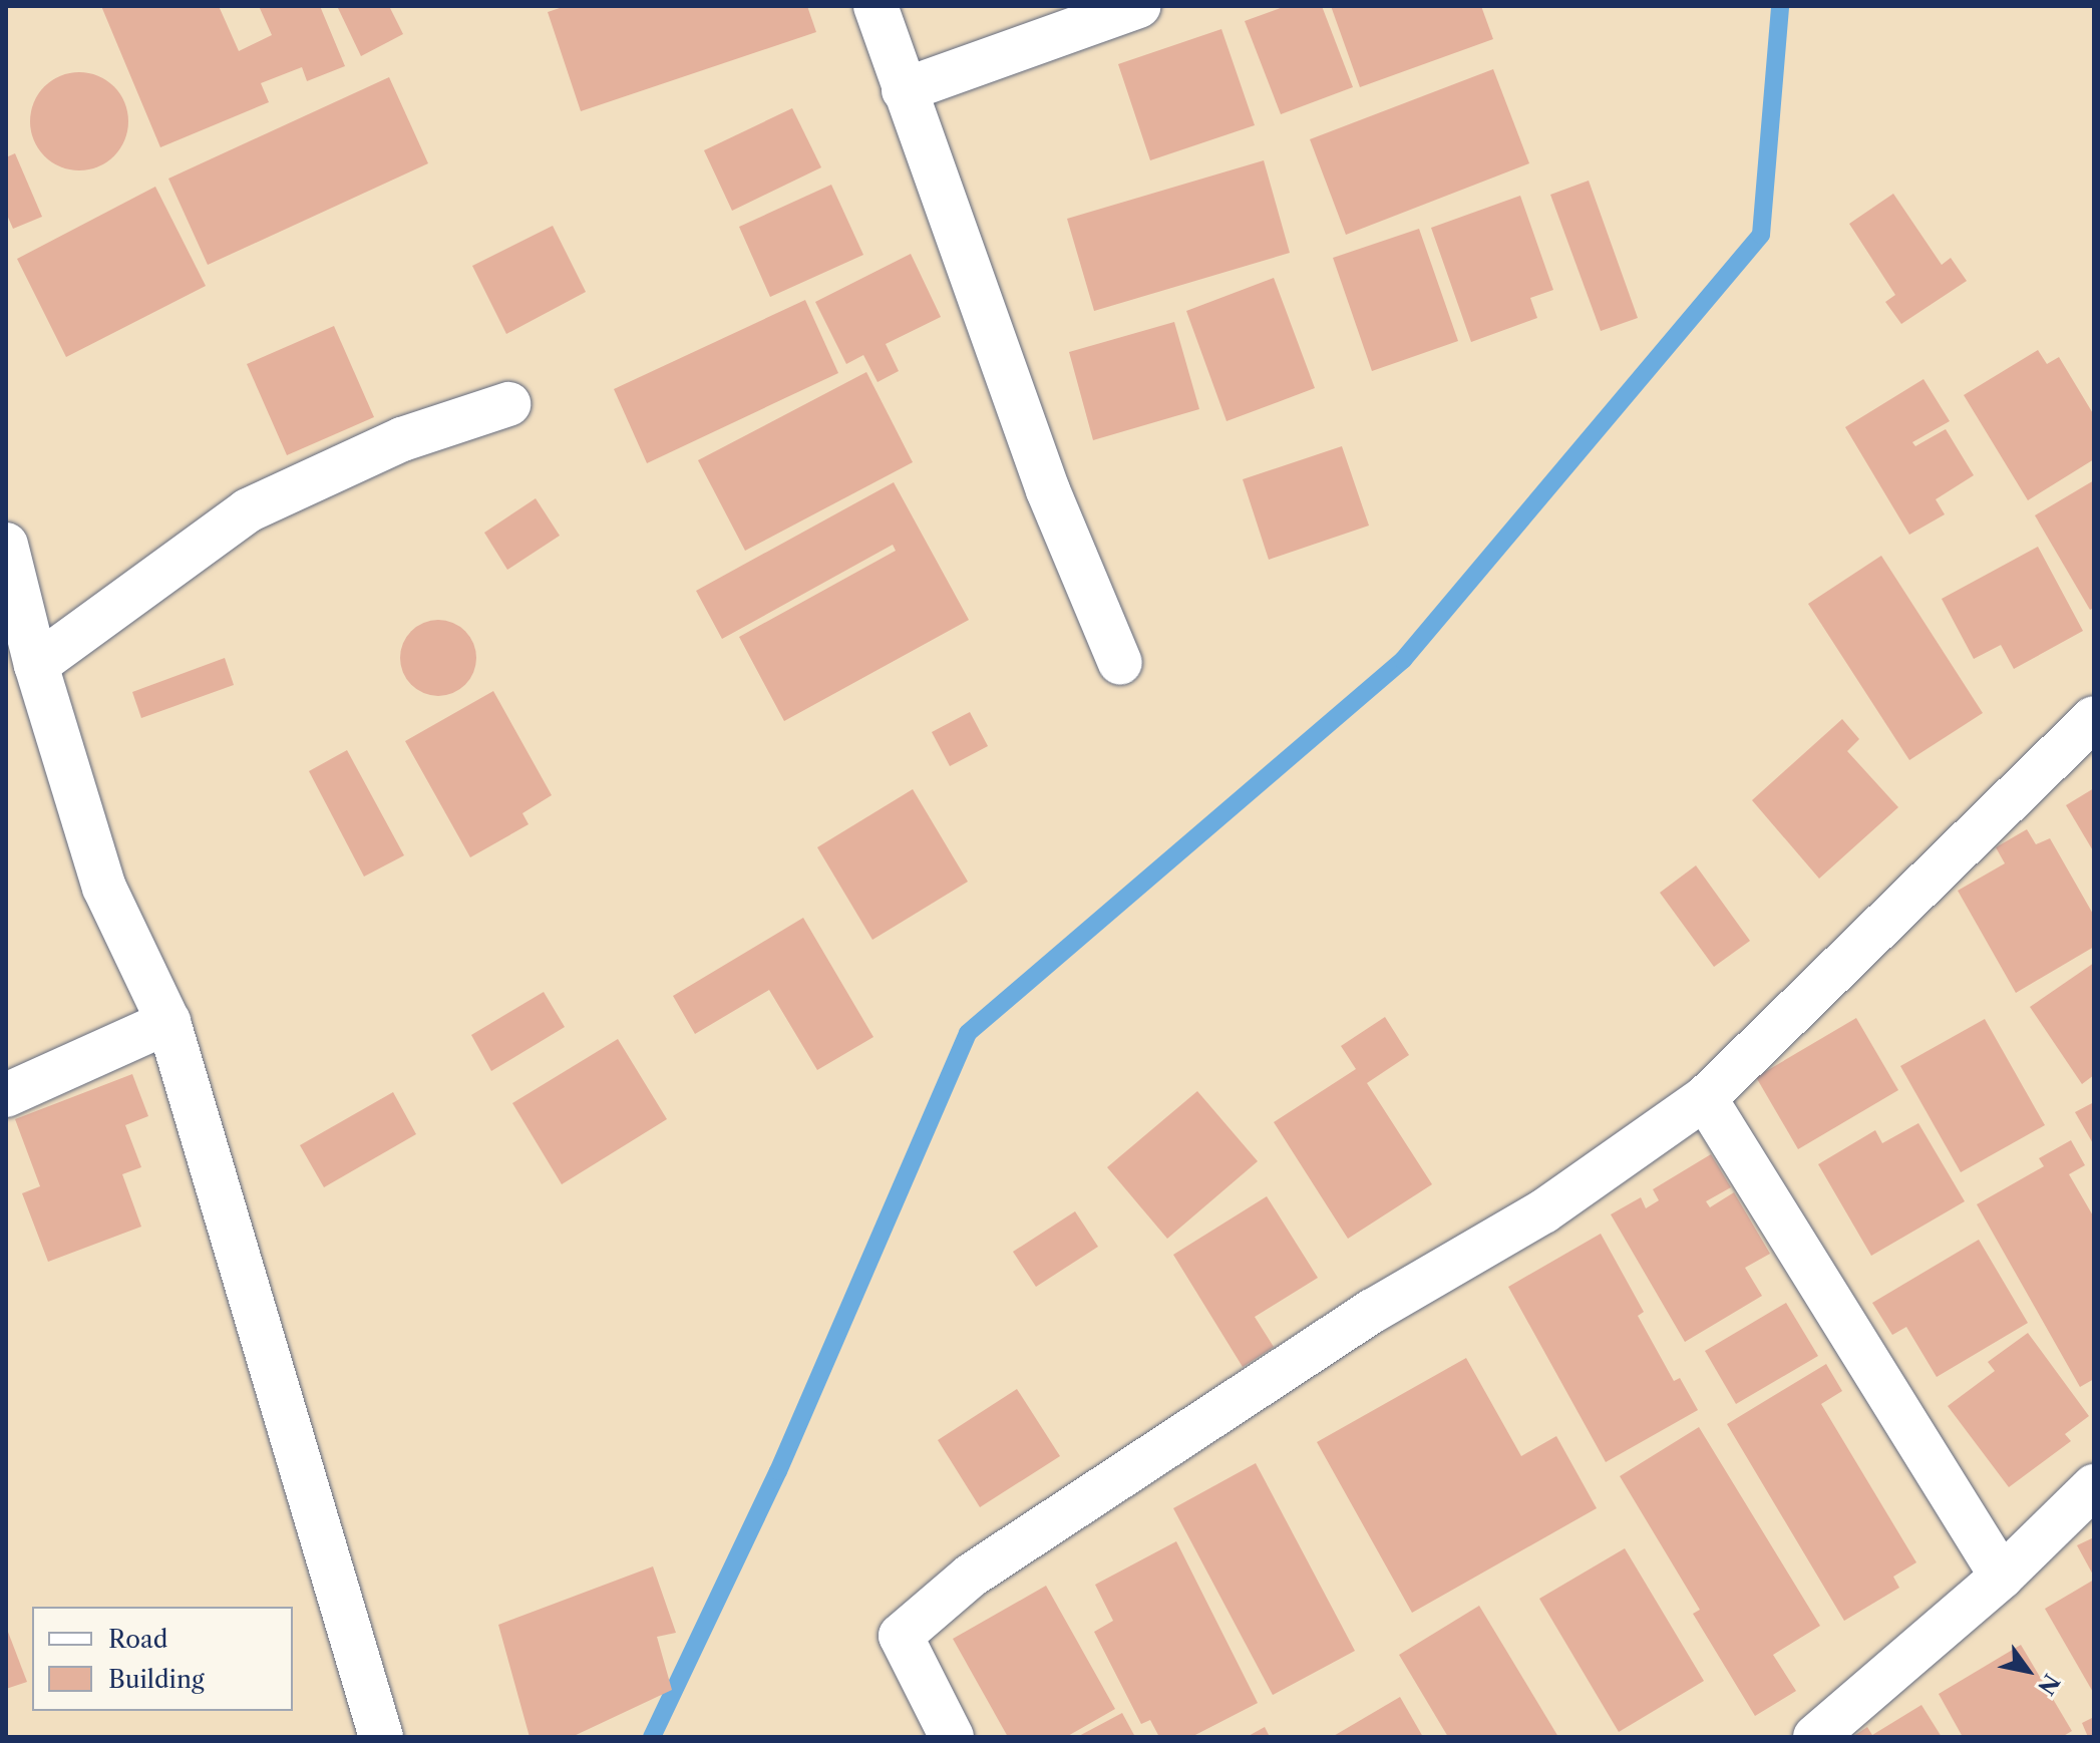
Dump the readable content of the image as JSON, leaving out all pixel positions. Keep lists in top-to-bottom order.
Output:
{
  "legend": ["Road", "Building"],
  "north": "bottom right"
}
